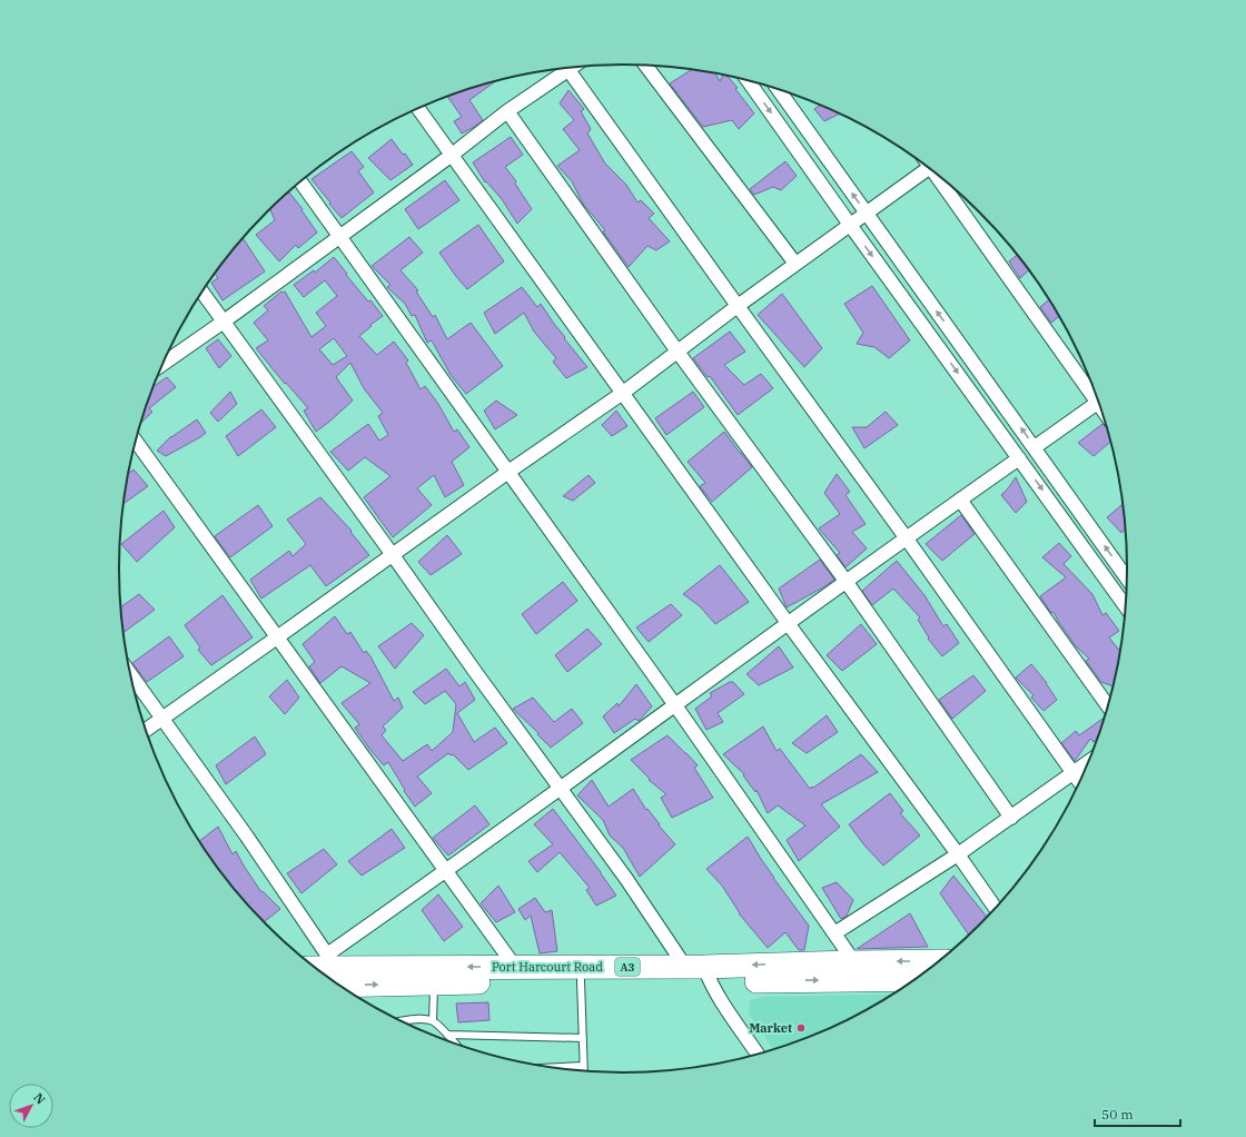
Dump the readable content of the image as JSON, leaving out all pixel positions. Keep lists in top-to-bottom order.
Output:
{
  "streets": {
    "highway": ["Port Harcourt Road", "A3"]
  },
  "places": ["Market"],
  "scale_bar": "50 m",
  "north": "top right"
}
